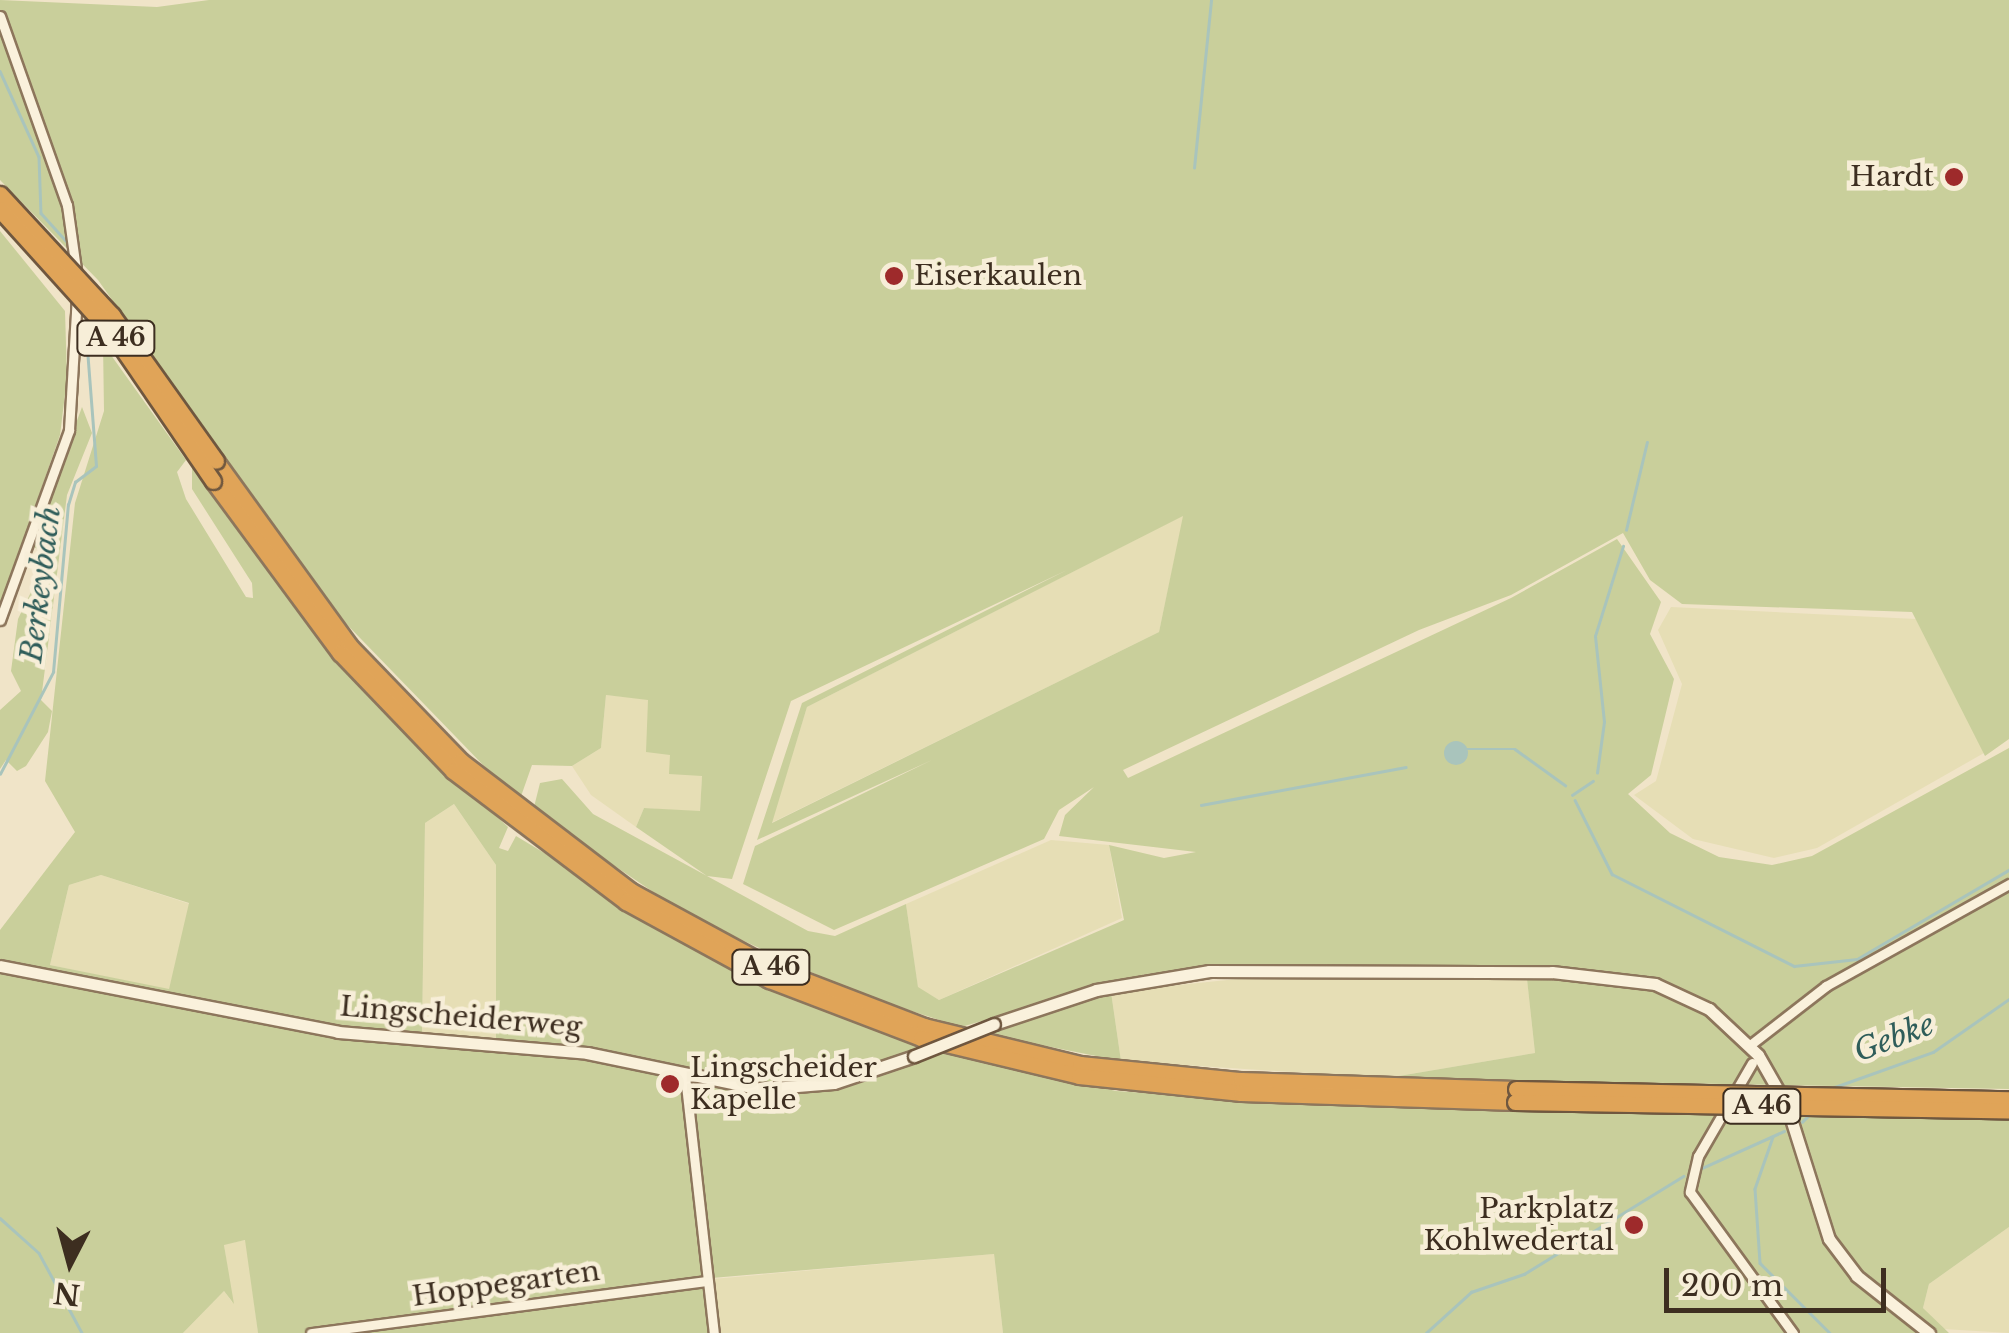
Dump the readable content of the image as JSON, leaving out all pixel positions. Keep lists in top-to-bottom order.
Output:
{
  "streets": {
    "highway": ["A 46"],
    "street": ["Lingscheiderweg", "Hoppegarten"]
  },
  "water": ["Berkeybach", "Gebke"],
  "places": [
    "Hardt",
    "Eiserkaulen",
    "Lingscheider Kapelle",
    "Parkplatz Kohlwedertal"
  ],
  "scale_bar": "200 m",
  "north": "bottom"
}
